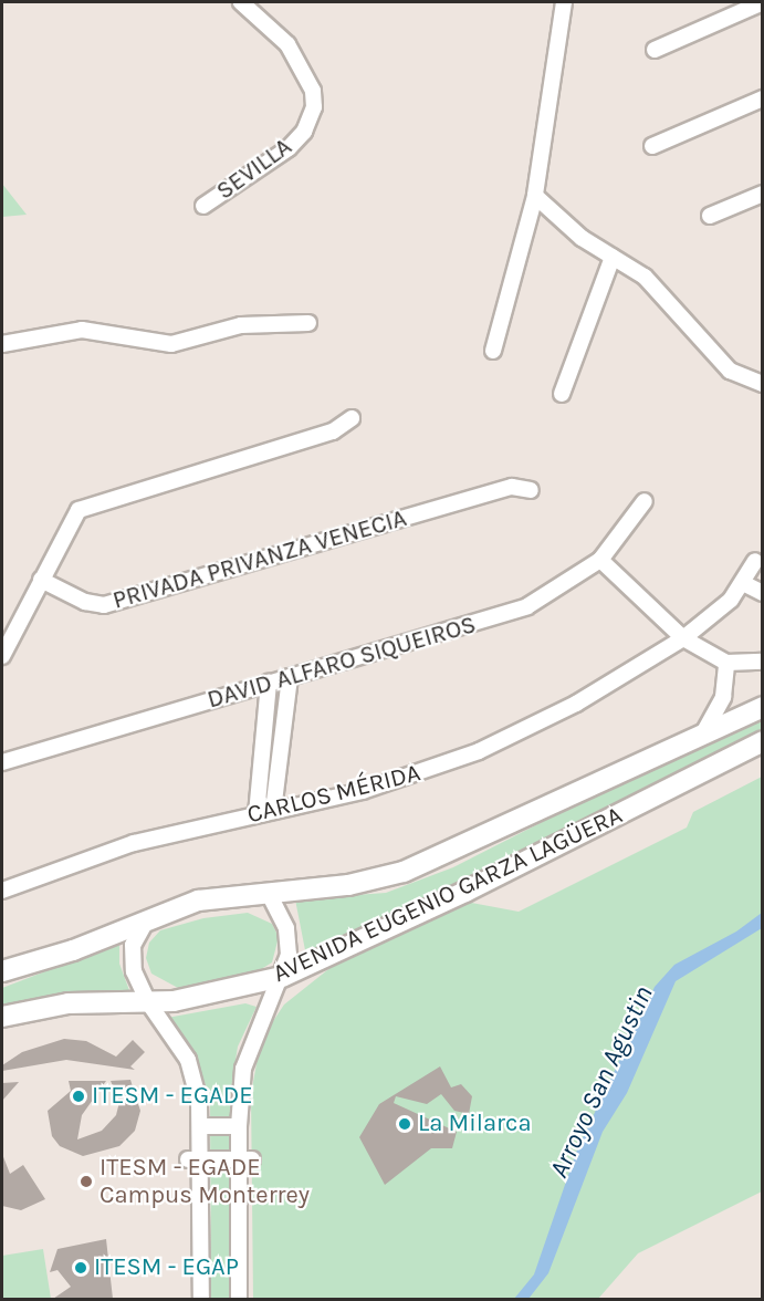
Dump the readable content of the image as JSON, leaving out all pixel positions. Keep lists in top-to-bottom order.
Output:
{
  "streets": {
    "main road": ["AVENIDA EUGENIO GARZA LAGÜERA"],
    "street": [
      "SEVILLA",
      "PRIVADA PRIVANZA VENECIA",
      "DAVID ALFARO SIQUEIROS",
      "CARLOS MÉRIDA"
    ]
  },
  "water": ["Arroyo San Agustin"],
  "places": [
    "ITESM - EGADE",
    "La Milarca",
    "ITESM - EGADE Campus Monterrey",
    "ITESM - EGAP"
  ]
}
